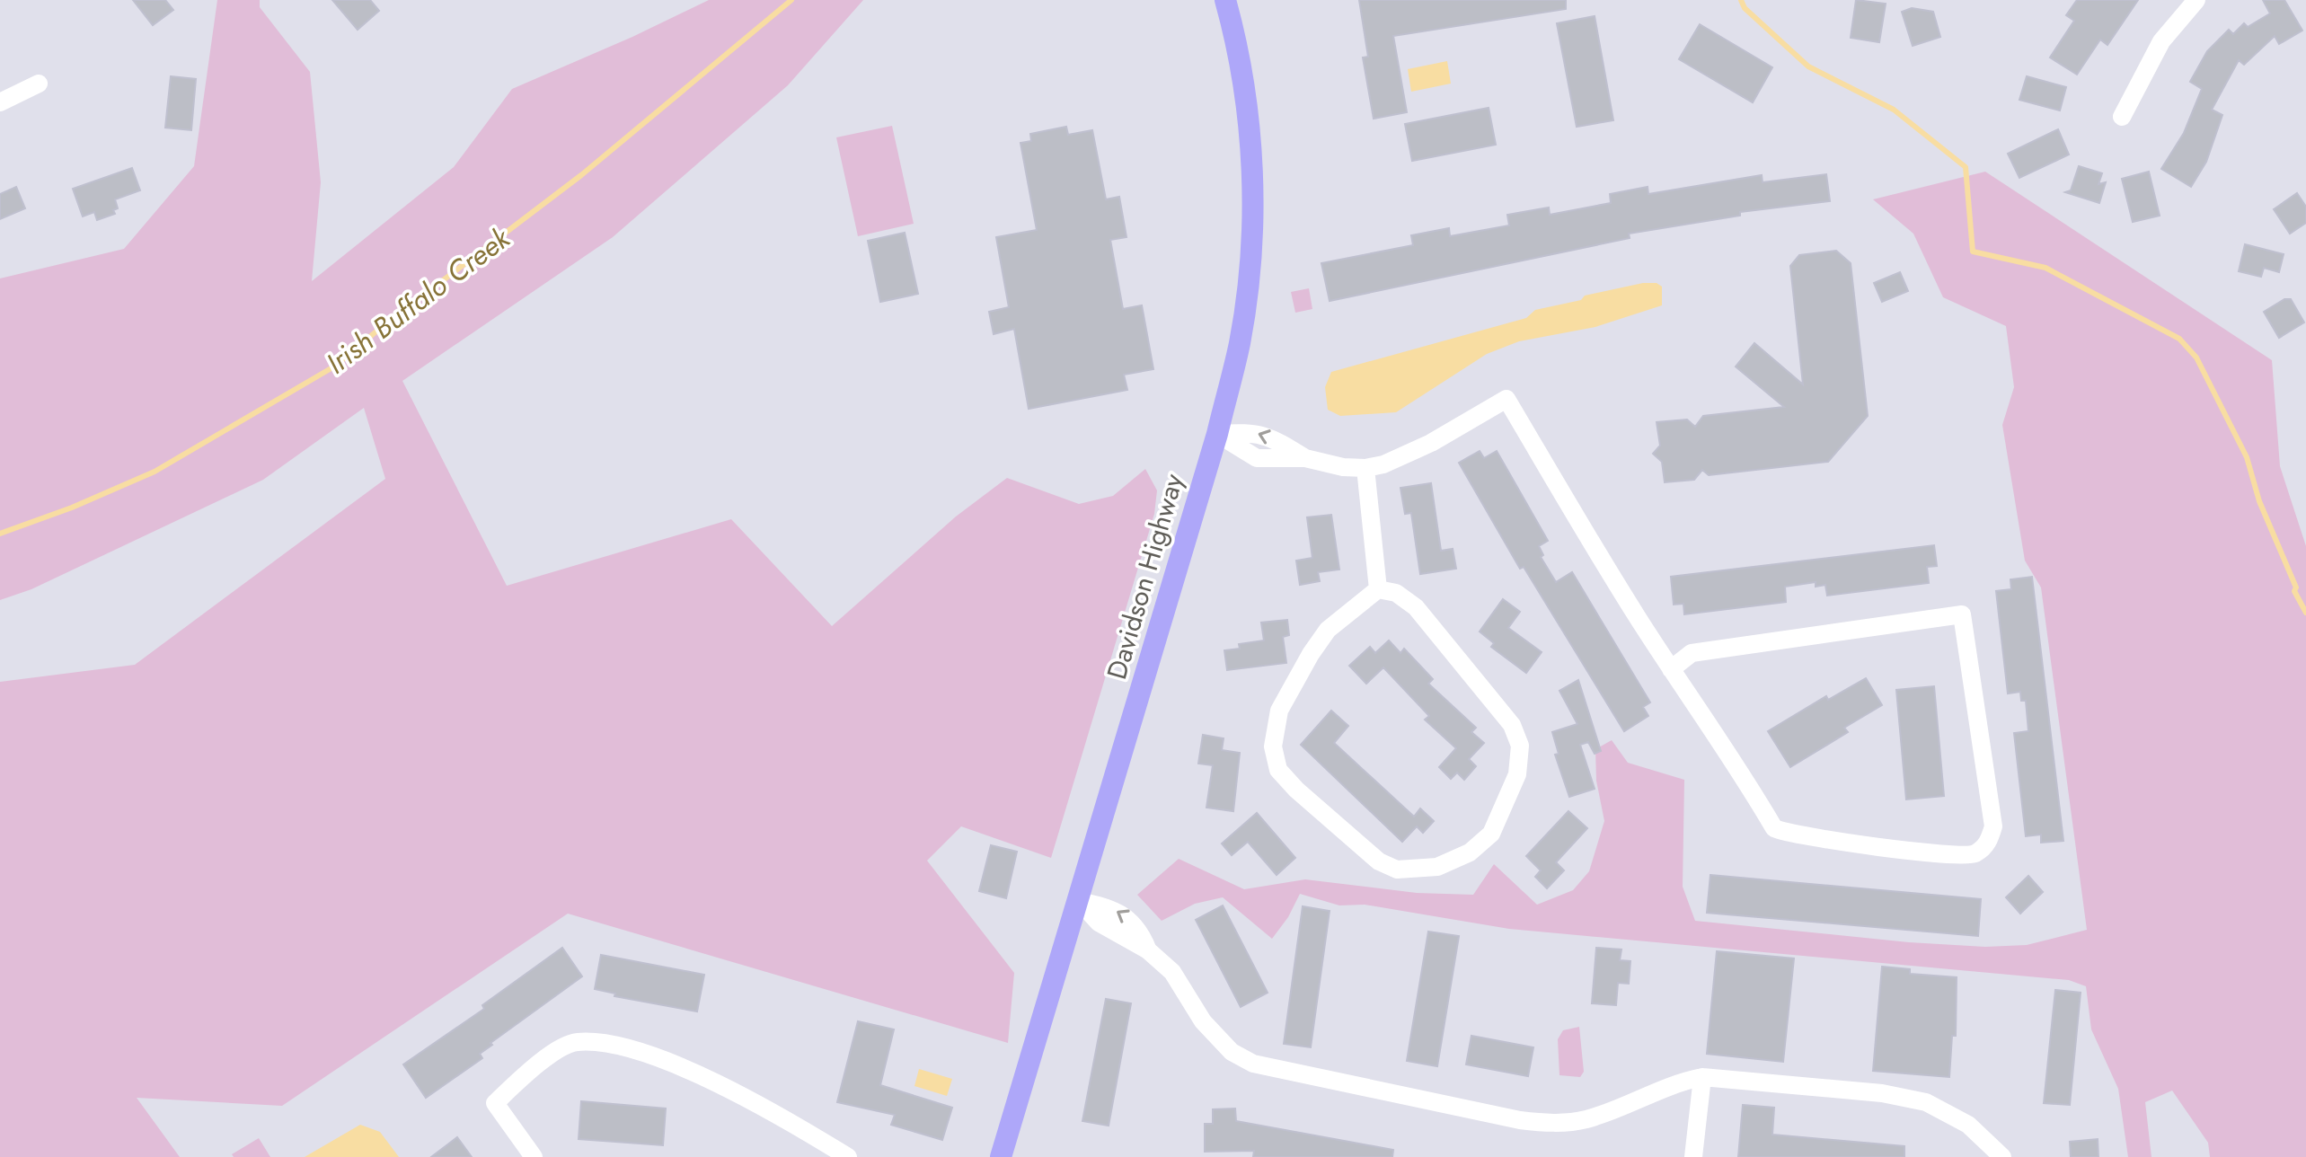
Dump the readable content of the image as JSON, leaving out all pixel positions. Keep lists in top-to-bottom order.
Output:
{
  "streets": {
    "main road": ["Davidson Highway"]
  },
  "water": ["Irish Buffalo Creek"]
}
